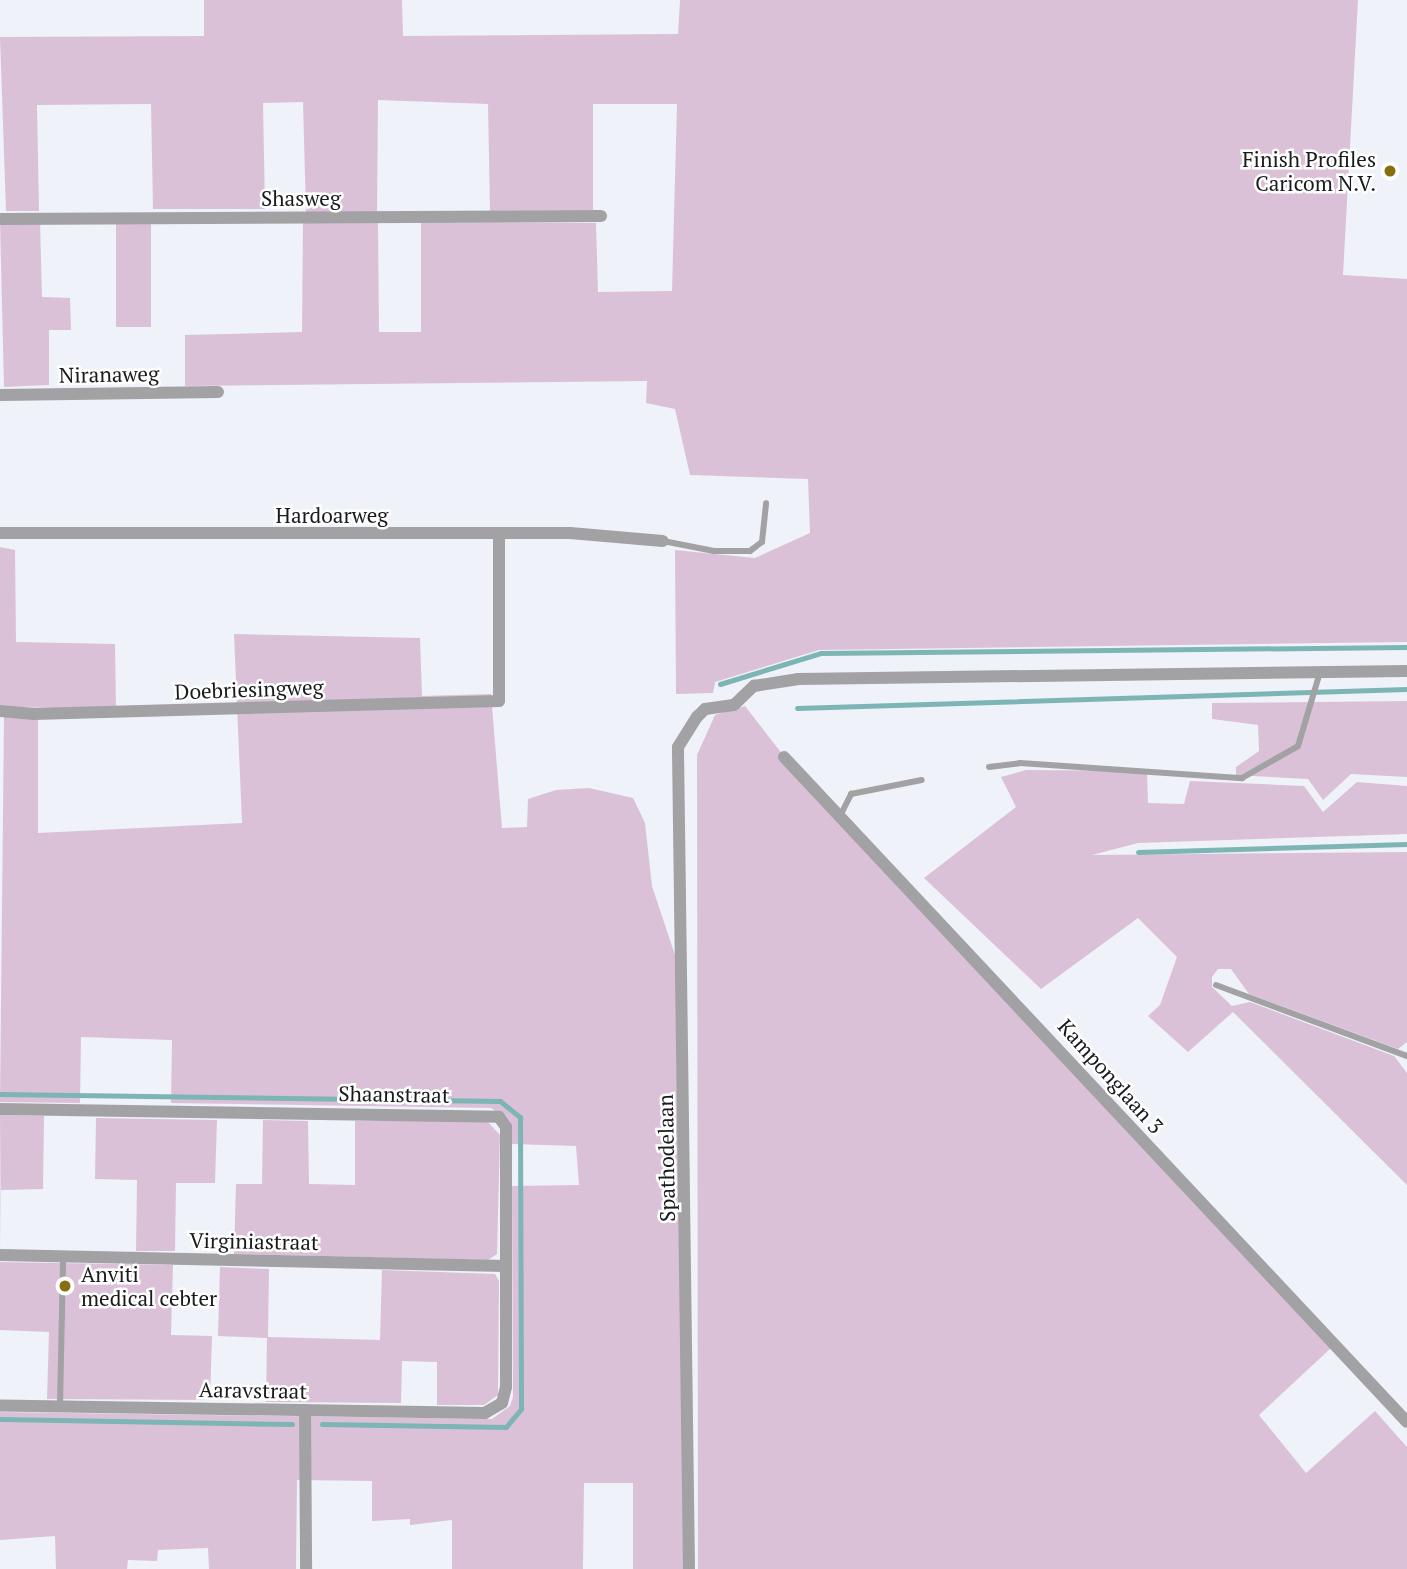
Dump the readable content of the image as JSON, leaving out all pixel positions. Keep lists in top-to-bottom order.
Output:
{
  "streets": {
    "street": [
      "Shasweg",
      "Niranaweg",
      "Hardoarweg",
      "Doebriesingweg",
      "Kamponglaan 3",
      "Shaanstraat",
      "Spathodelaan",
      "Virginiastraat",
      "Aaravstraat"
    ]
  },
  "crossings": [
    ["Hardoarweg", "Doebriesingweg"],
    ["Shaanstraat", "Virginiastraat"],
    ["Shaanstraat", "Aaravstraat"]
  ],
  "places": ["Finish Profiles Caricom N.V.", "Anviti medical cebter"]
}
